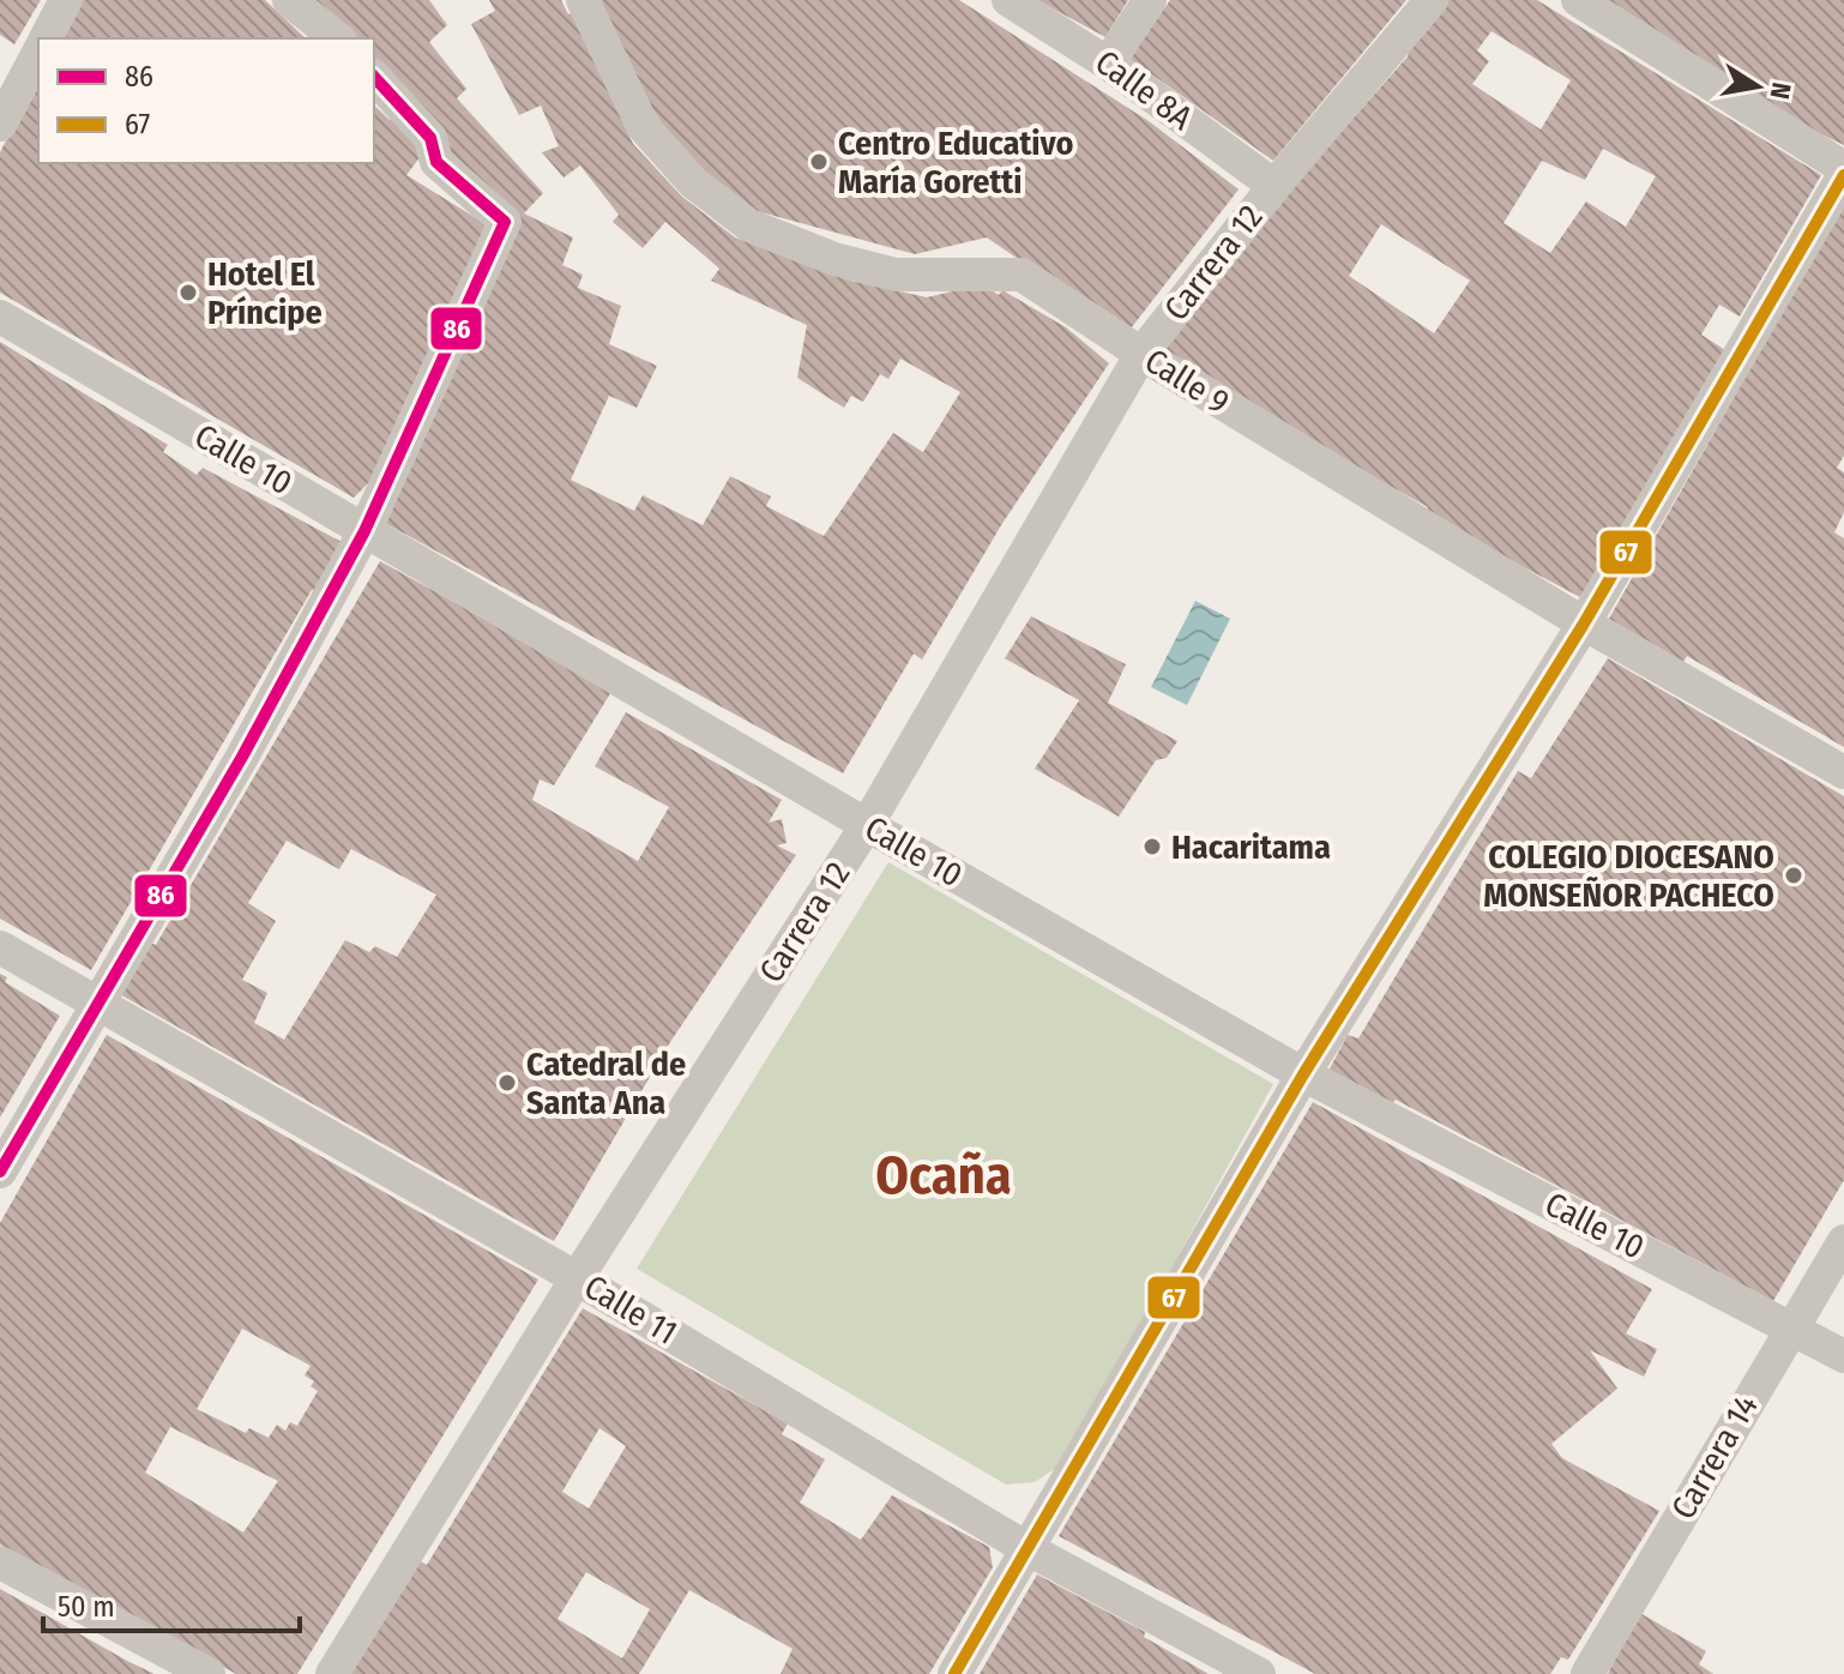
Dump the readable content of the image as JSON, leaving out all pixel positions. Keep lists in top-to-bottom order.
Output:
{
  "streets": {
    "street": [
      "Calle 8A",
      "Carrera 12",
      "Calle 9",
      "Calle 10",
      "Calle 11",
      "Carrera 14"
    ]
  },
  "crossings": [
    ["Calle 8A", "Carrera 12"],
    ["Carrera 12", "Calle 9"],
    ["Carrera 12", "Calle 10"],
    ["Carrera 12", "Calle 11"],
    ["Calle 10", "Carrera 14"]
  ],
  "districts": ["Ocaña"],
  "places": [
    "Centro Educativo María Goretti",
    "Hotel El Príncipe",
    "Hacaritama",
    "COLEGIO DIOCESANO MONSEÑOR PACHECO",
    "Catedral de Santa Ana"
  ],
  "lines": ["transit line 86", "transit line 67"],
  "legend": ["86", "67"],
  "scale_bar": "50 m",
  "north": "right"
}
